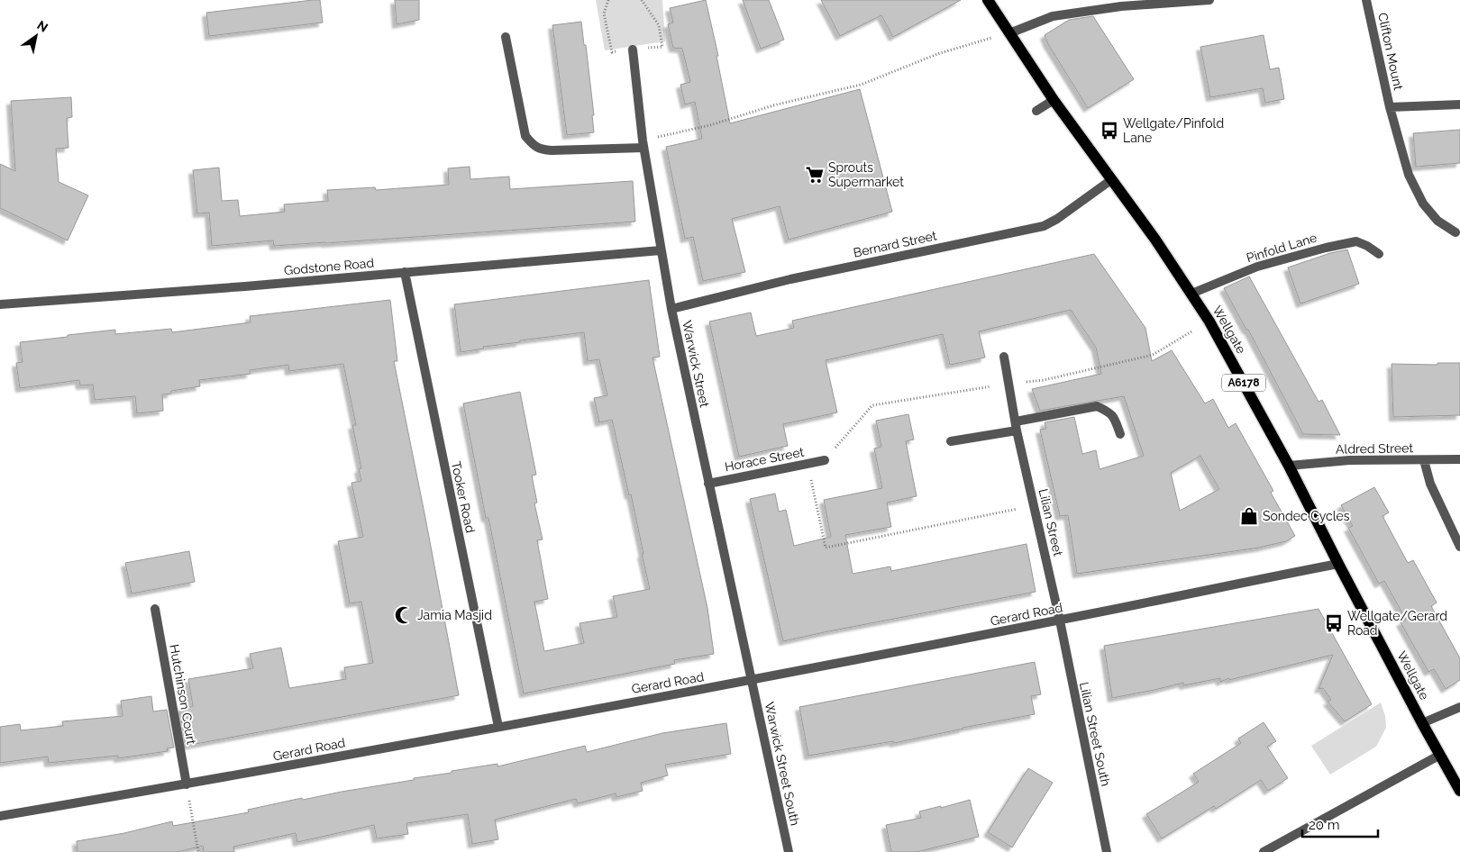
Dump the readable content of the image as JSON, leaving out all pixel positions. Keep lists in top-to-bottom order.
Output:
{
  "streets": {
    "main road": ["Wellgate", "A6178"],
    "street": [
      "Clifton Mount",
      "Bernard Street",
      "Pinfold Lane",
      "Godstone Road",
      "Warwick Street",
      "Aldred Street",
      "Horace Street",
      "Tooker Road",
      "Lilian Street",
      "Gerard Road",
      "Hutchinson Court",
      "Lilian Street South",
      "Warwick Street South"
    ]
  },
  "crossings": [
    ["Bernard Street", "Wellgate"],
    ["Bernard Street", "Warwick Street"],
    ["Pinfold Lane", "Wellgate"],
    ["Godstone Road", "Warwick Street"],
    ["Godstone Road", "Tooker Road"],
    ["Wellgate", "Aldred Street"],
    ["Wellgate", "Gerard Road"],
    ["Warwick Street", "Horace Street"],
    ["Warwick Street", "Gerard Road"],
    ["Warwick Street", "Warwick Street South"],
    ["Tooker Road", "Gerard Road"],
    ["Lilian Street", "Gerard Road"],
    ["Lilian Street", "Lilian Street South"],
    ["Gerard Road", "Hutchinson Court"],
    ["Gerard Road", "Lilian Street South"],
    ["Gerard Road", "Warwick Street South"]
  ],
  "places": {
    "bus stop": ["Wellgate/Pinfold Lane", "Wellgate/Gerard Road"],
    "supermarket": ["Sprouts Supermarket"],
    "shop": ["Sondec Cycles"],
    "mosque": ["Jamia Masjid"]
  },
  "scale_bar": "20 m",
  "north": "top right"
}
